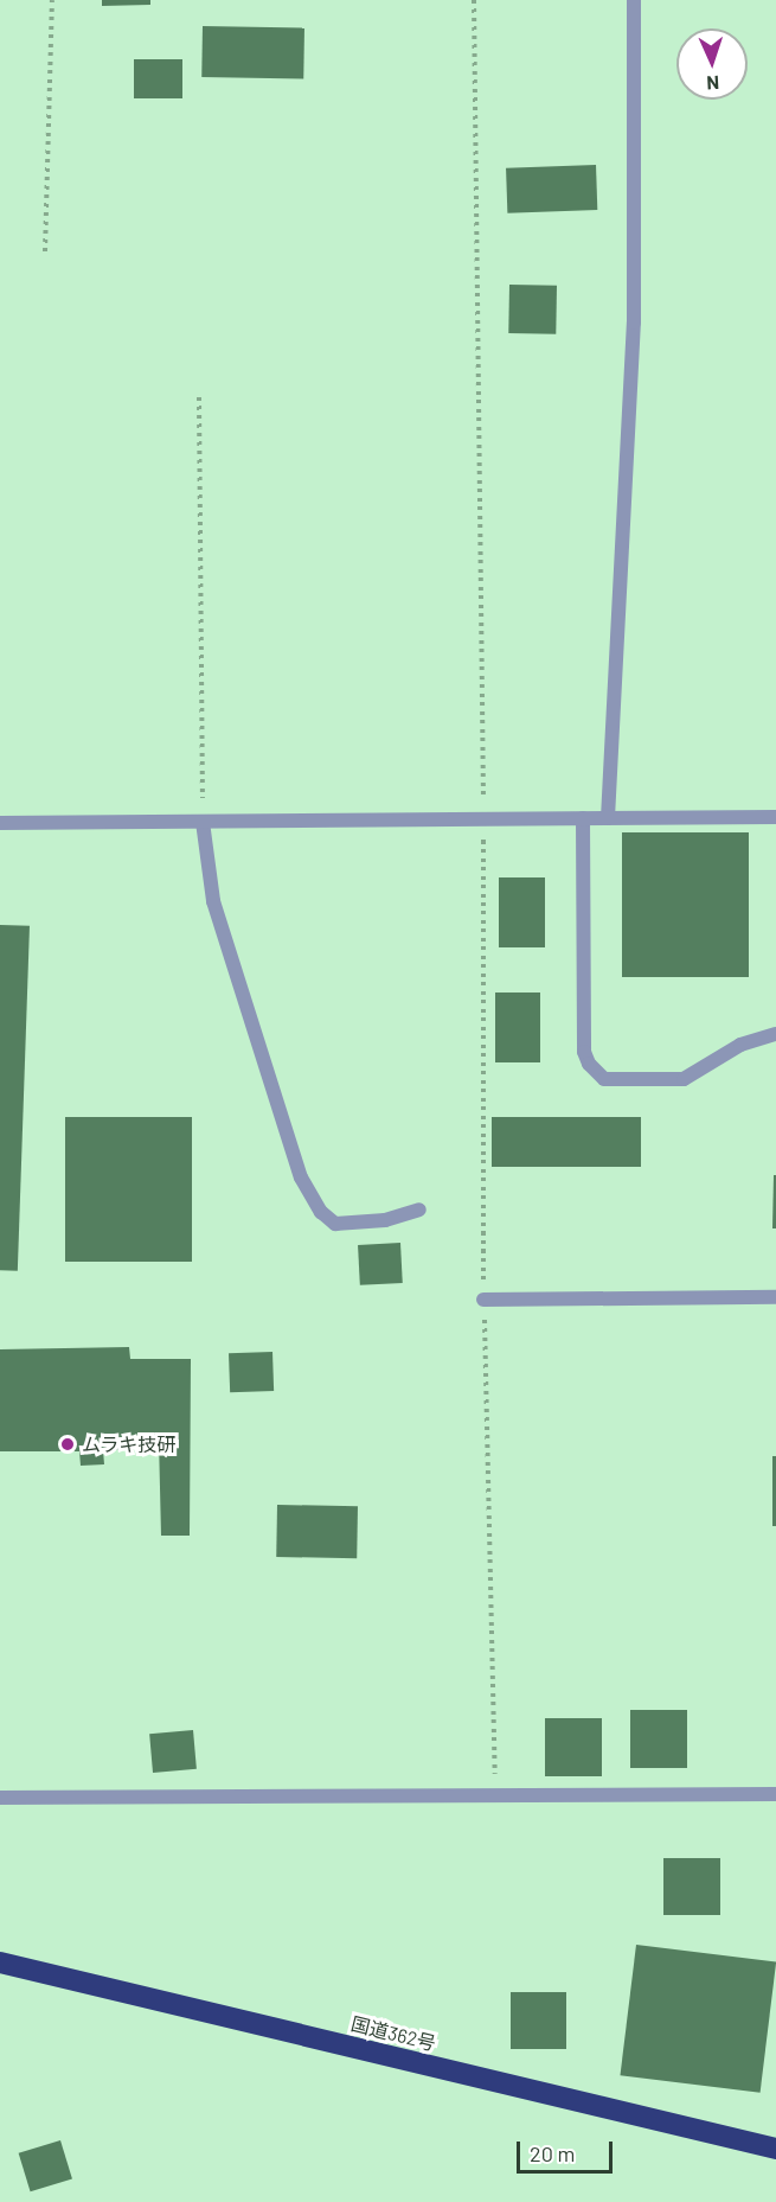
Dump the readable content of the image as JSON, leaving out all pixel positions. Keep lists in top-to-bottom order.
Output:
{
  "streets": {
    "highway": ["国道362号"]
  },
  "places": ["ムラキ技研"],
  "scale_bar": "20 m",
  "north": "bottom"
}
